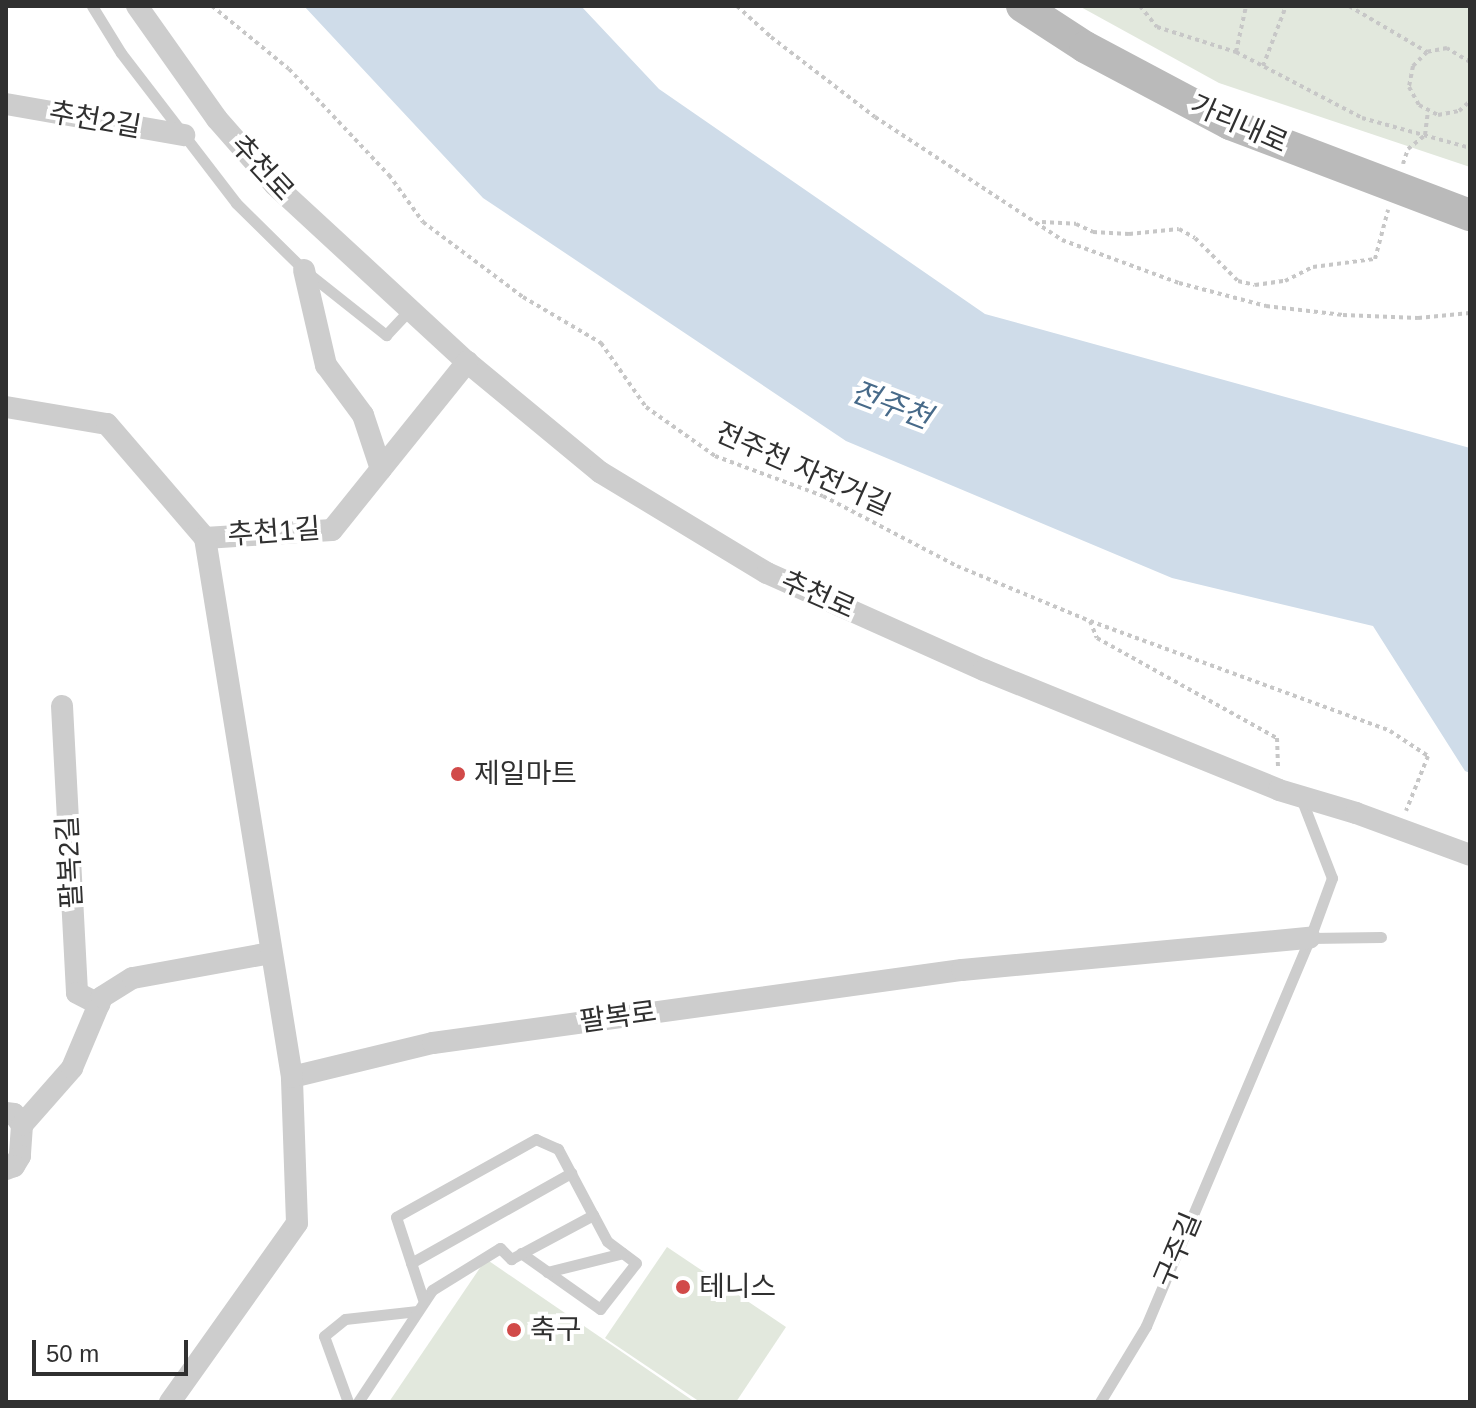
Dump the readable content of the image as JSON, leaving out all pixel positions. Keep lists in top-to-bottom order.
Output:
{
  "streets": {
    "street": [
      "추천2길",
      "가리내로",
      "추천로",
      "추천1길",
      "팔복2길",
      "팔복로"
    ],
    "lane": ["구주길"],
    "path": ["전주천 자전거길"]
  },
  "crossings": [
    ["추천2길", "추천로"],
    ["추천로", "전주천 자전거길"],
    ["추천로", "추천1길"],
    ["추천로", "팔복로"],
    ["추천로", "구주길"]
  ],
  "water": ["전주천"],
  "places": ["제일마트", "테니스", "축구"],
  "scale_bar": "50 m"
}
